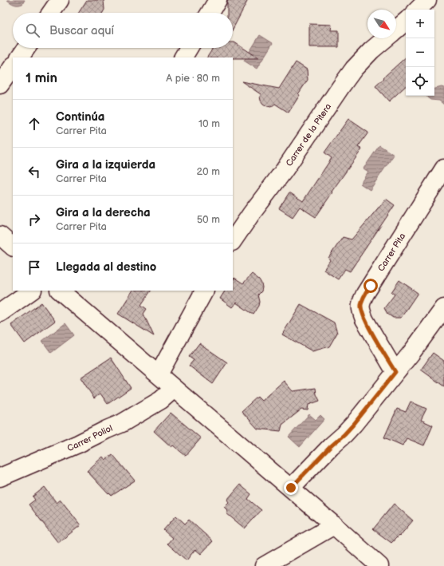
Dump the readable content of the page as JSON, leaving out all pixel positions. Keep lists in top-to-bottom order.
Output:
{
  "streets": {
    "street": ["Carrer de la Pitera", "Carrer Pita", "Carrer Poliol"]
  },
  "north": "bottom right",
  "page": {
    "map_buttons": ["+", "−"],
    "search": "Buscar aquí",
    "heading": ["1 min", "A pie · 80 m"],
    "list": [
      ["Continúa", "Carrer Pita", "10 m"],
      ["Gira a la izquierda", "Carrer Pita", "20 m"],
      ["Gira a la derecha", "Carrer Pita", "50 m"],
      "Llegada al destino"
    ]
  }
}
